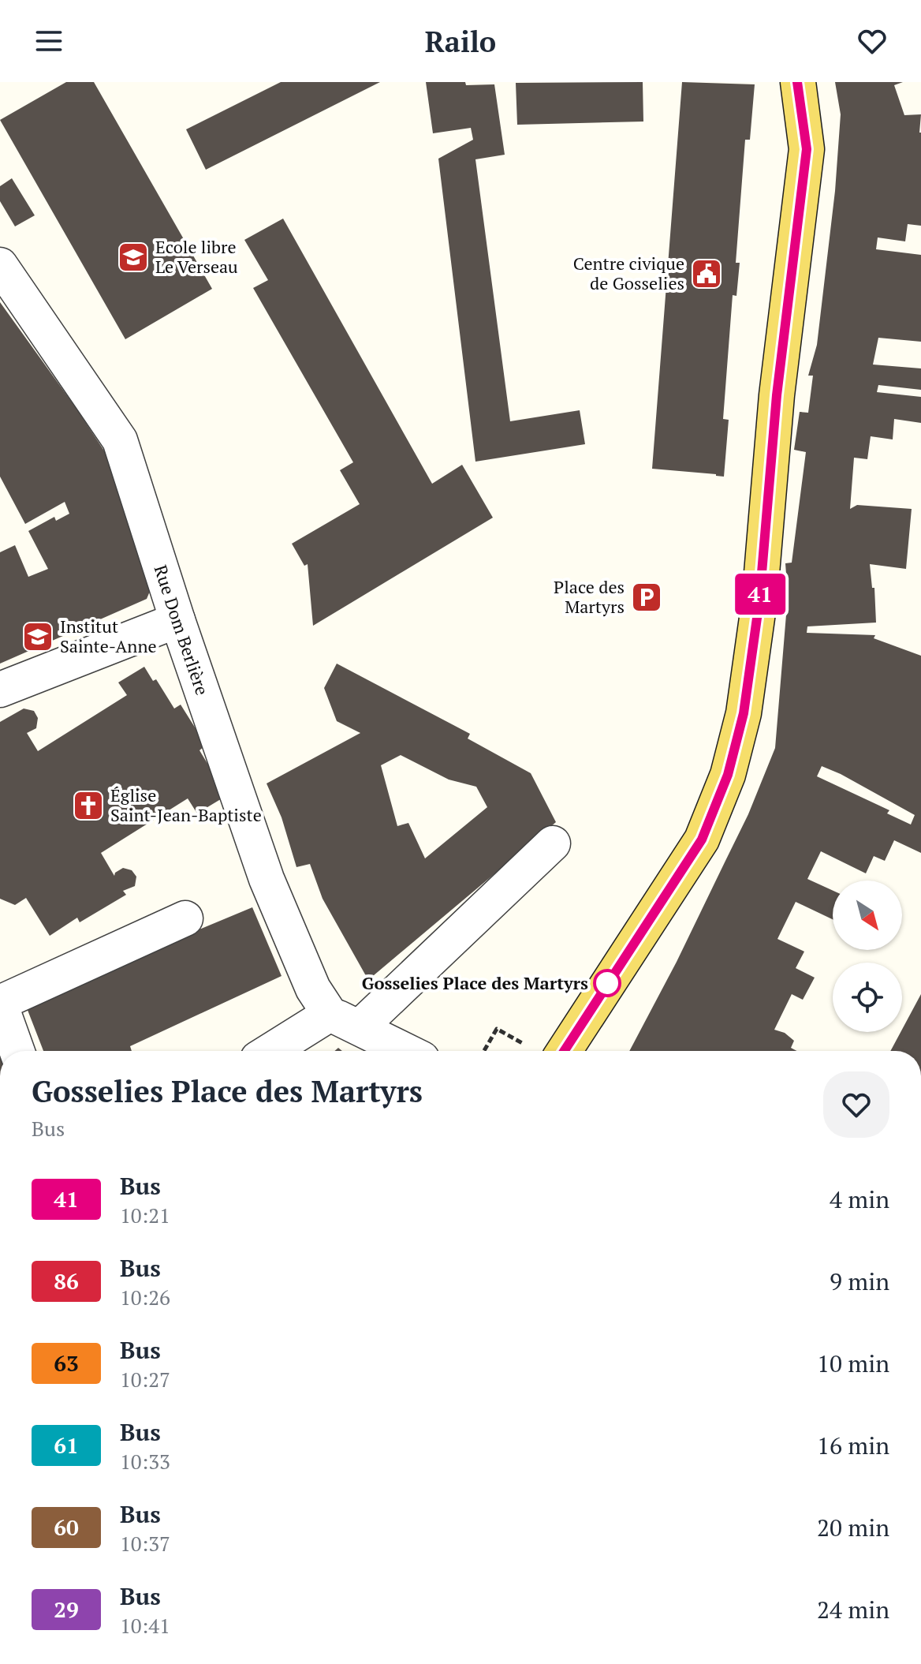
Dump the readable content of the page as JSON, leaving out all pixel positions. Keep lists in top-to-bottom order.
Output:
{
  "streets": {
    "street": ["Rue Dom Berlière"]
  },
  "places": {
    "school or university": ["Ecole libre Le Verseau", "Institut Sainte-Anne"],
    "public building": ["Centre civique de Gosselies"],
    "parking": ["Place des Martyrs"],
    "church": ["Église Saint-Jean-Baptiste"],
    "other": ["Gosselies Place des Martyrs"]
  },
  "lines": ["bus line 41"],
  "north": "bottom right",
  "page": {
    "header": "Railo",
    "on_map": "41",
    "heading": ["Gosselies Place des Martyrs", "Bus"],
    "list": [
      {
        "mark": "41",
        "name": "Bus",
        "note": "10:21",
        "value": "4 min"
      },
      {
        "mark": "86",
        "name": "Bus",
        "note": "10:26",
        "value": "9 min"
      },
      {
        "mark": "63",
        "name": "Bus",
        "note": "10:27",
        "value": "10 min"
      },
      {
        "mark": "61",
        "name": "Bus",
        "note": "10:33",
        "value": "16 min"
      },
      {
        "mark": "60",
        "name": "Bus",
        "note": "10:37",
        "value": "20 min"
      },
      {
        "mark": "29",
        "name": "Bus",
        "note": "10:41",
        "value": "24 min"
      }
    ]
  }
}
